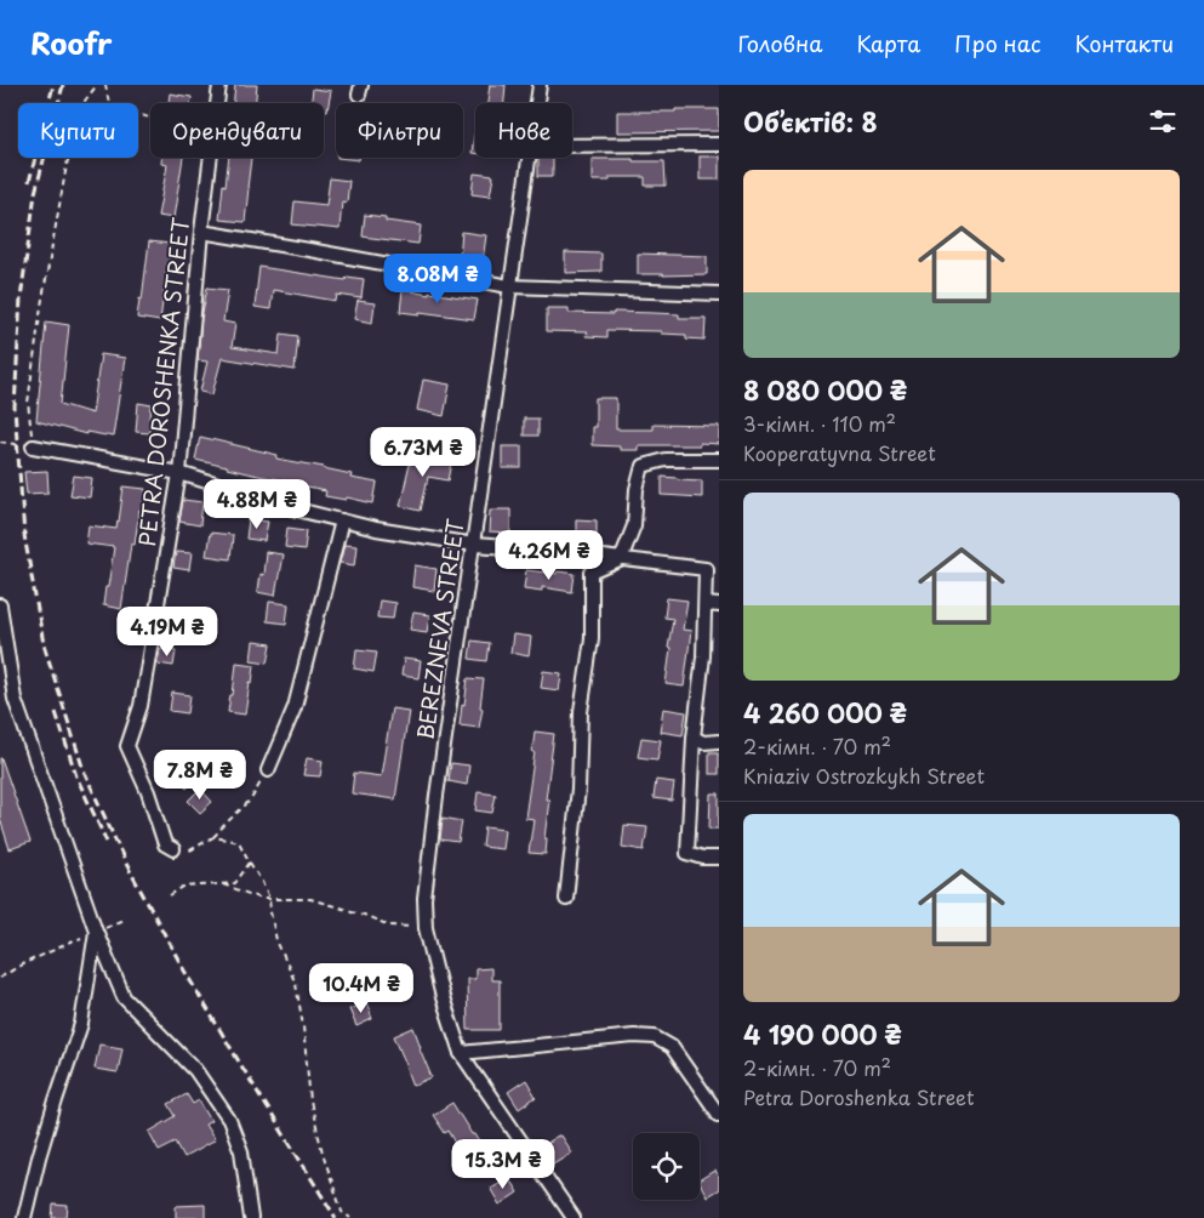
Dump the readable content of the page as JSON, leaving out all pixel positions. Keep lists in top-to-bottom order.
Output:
{
  "streets": {
    "street": ["PETRA DOROSHENKA STREET", "BEREZNEVA STREET"]
  },
  "page": {
    "header": "Roofr",
    "nav": [
      "Головна",
      "Карта",
      "Про нас",
      "Контакти"
    ],
    "heading": "Об’єктів: 8",
    "chip": [
      "Купити",
      "Орендувати",
      "Фільтри",
      "Нове"
    ],
    "list": [
      {
        "name": "8 080 000 ₴",
        "note": "3-кімн. · 110 m² · Kooperatyvna Street"
      },
      {
        "name": "4 260 000 ₴",
        "note": "2-кімн. · 70 m² · Kniaziv Ostrozkykh Street"
      },
      {
        "name": "4 190 000 ₴",
        "note": "2-кімн. · 70 m² · Petra Doroshenka Street"
      }
    ],
    "price": [
      "8.08M ₴",
      "6.73M ₴",
      "4.88M ₴",
      "4.26M ₴",
      "4.19M ₴",
      "7.8M ₴",
      "10.4M ₴",
      "15.3M ₴"
    ]
  }
}
